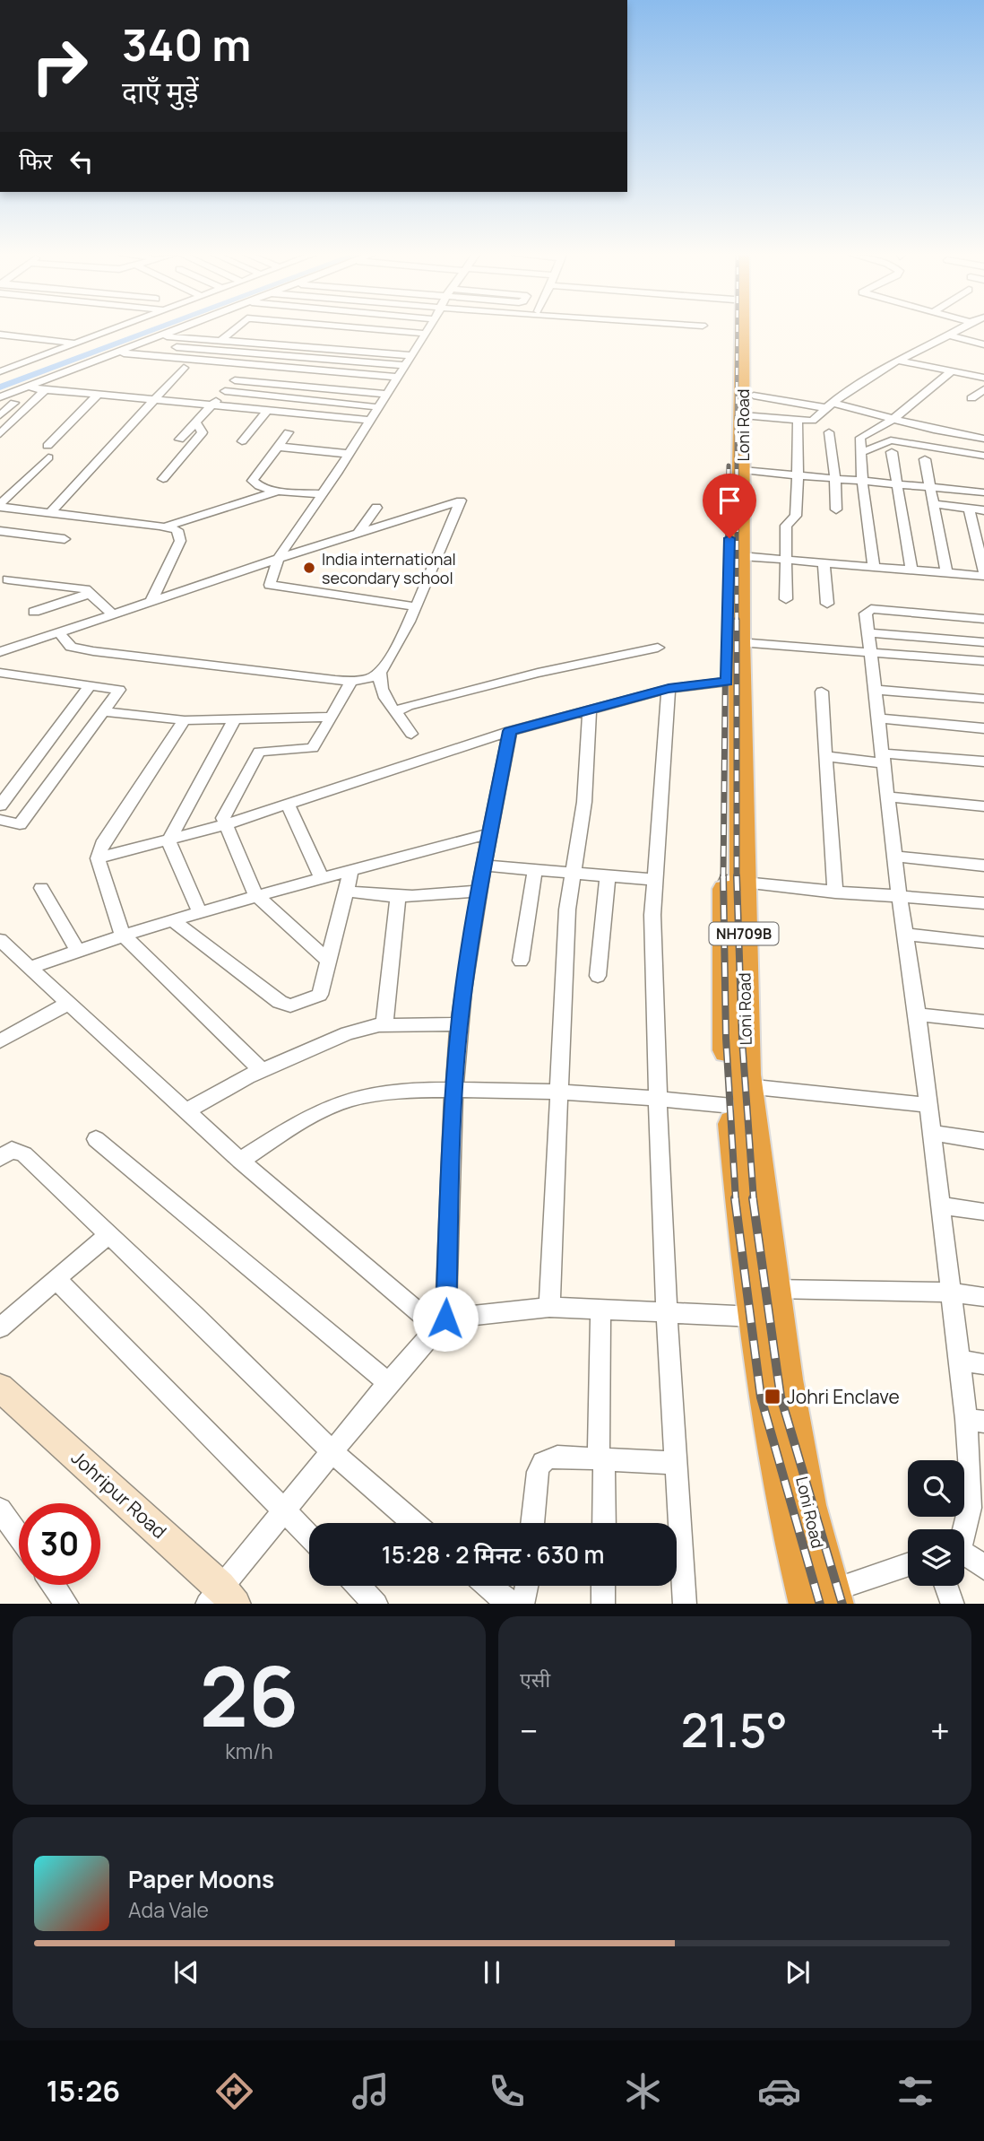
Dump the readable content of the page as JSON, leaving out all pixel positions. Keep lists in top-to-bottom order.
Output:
{
  "streets": {
    "highway": ["Loni Road", "NH709B"],
    "street": ["Johripur Road"]
  },
  "places": {
    "other": ["India international secondary school"],
    "transit": ["Johri Enclave"]
  },
  "page": {
    "turn": ["340 m", "दाएँ मुड़ें"],
    "then": "फिर",
    "limit": "30",
    "trip": "15:28 · 2 मिनट · 630 m",
    "tile": [
      ["26", "km/h"],
      "एसी"
    ],
    "heat": ["−", "21.5°", "+"],
    "song": ["Paper Moons", "Ada Vale"],
    "tabs": "15:26"
  }
}
